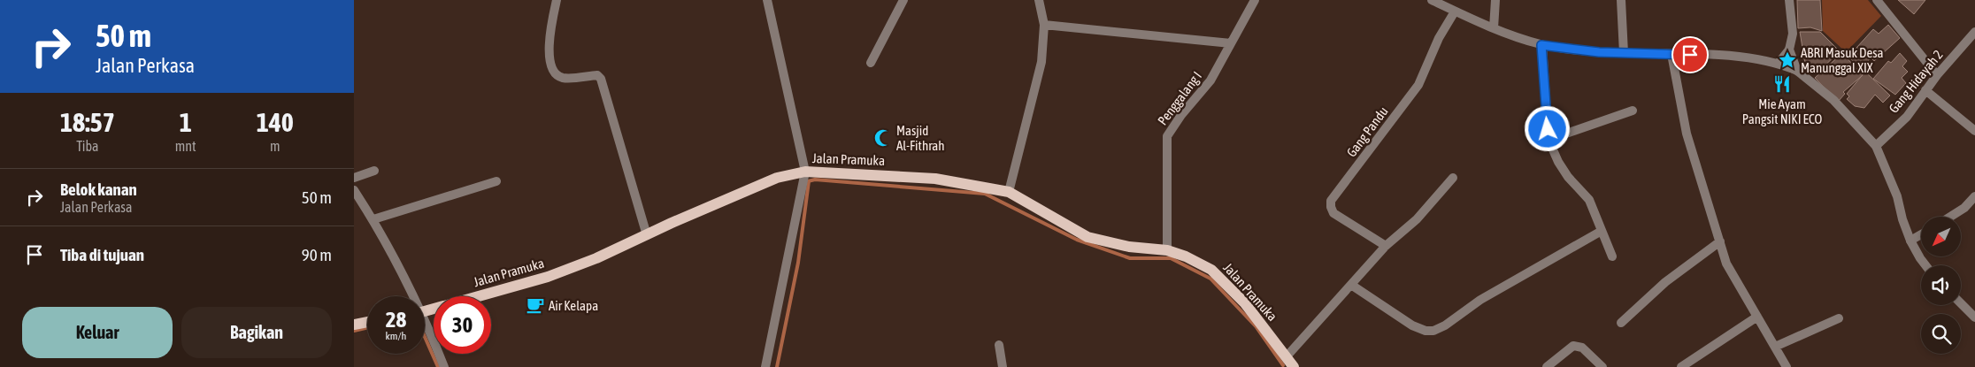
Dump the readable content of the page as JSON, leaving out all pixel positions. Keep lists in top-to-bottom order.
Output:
{
  "streets": {
    "main road": ["Jalan Pramuka"],
    "street": ["Gang Hidayah 2", "Penggalang I", "Gang Pandu"]
  },
  "crossings": [
    ["Penggalang I", "Jalan Pramuka"]
  ],
  "places": {
    "place": ["ABRI Masuk Desa Manunggal XIX"],
    "restaurant": ["Mie Ayam Pangsit NIKI ECO"],
    "mosque": ["Masjid Al-Fithrah"],
    "cafe": ["Air Kelapa"]
  },
  "north": "bottom left",
  "page": {
    "turn": ["50 m", "Jalan Perkasa"],
    "eta": [
      "18:57",
      "Tiba",
      "1",
      "mnt",
      "140",
      "m"
    ],
    "list": [
      {
        "name": "Belok kanan",
        "note": "Jalan Perkasa",
        "value": "50 m"
      },
      {
        "name": "Tiba di tujuan",
        "value": "90 m"
      }
    ],
    "speed": "28 km/h",
    "limit": "30",
    "buttons": ["Keluar", "Bagikan"]
  }
}
